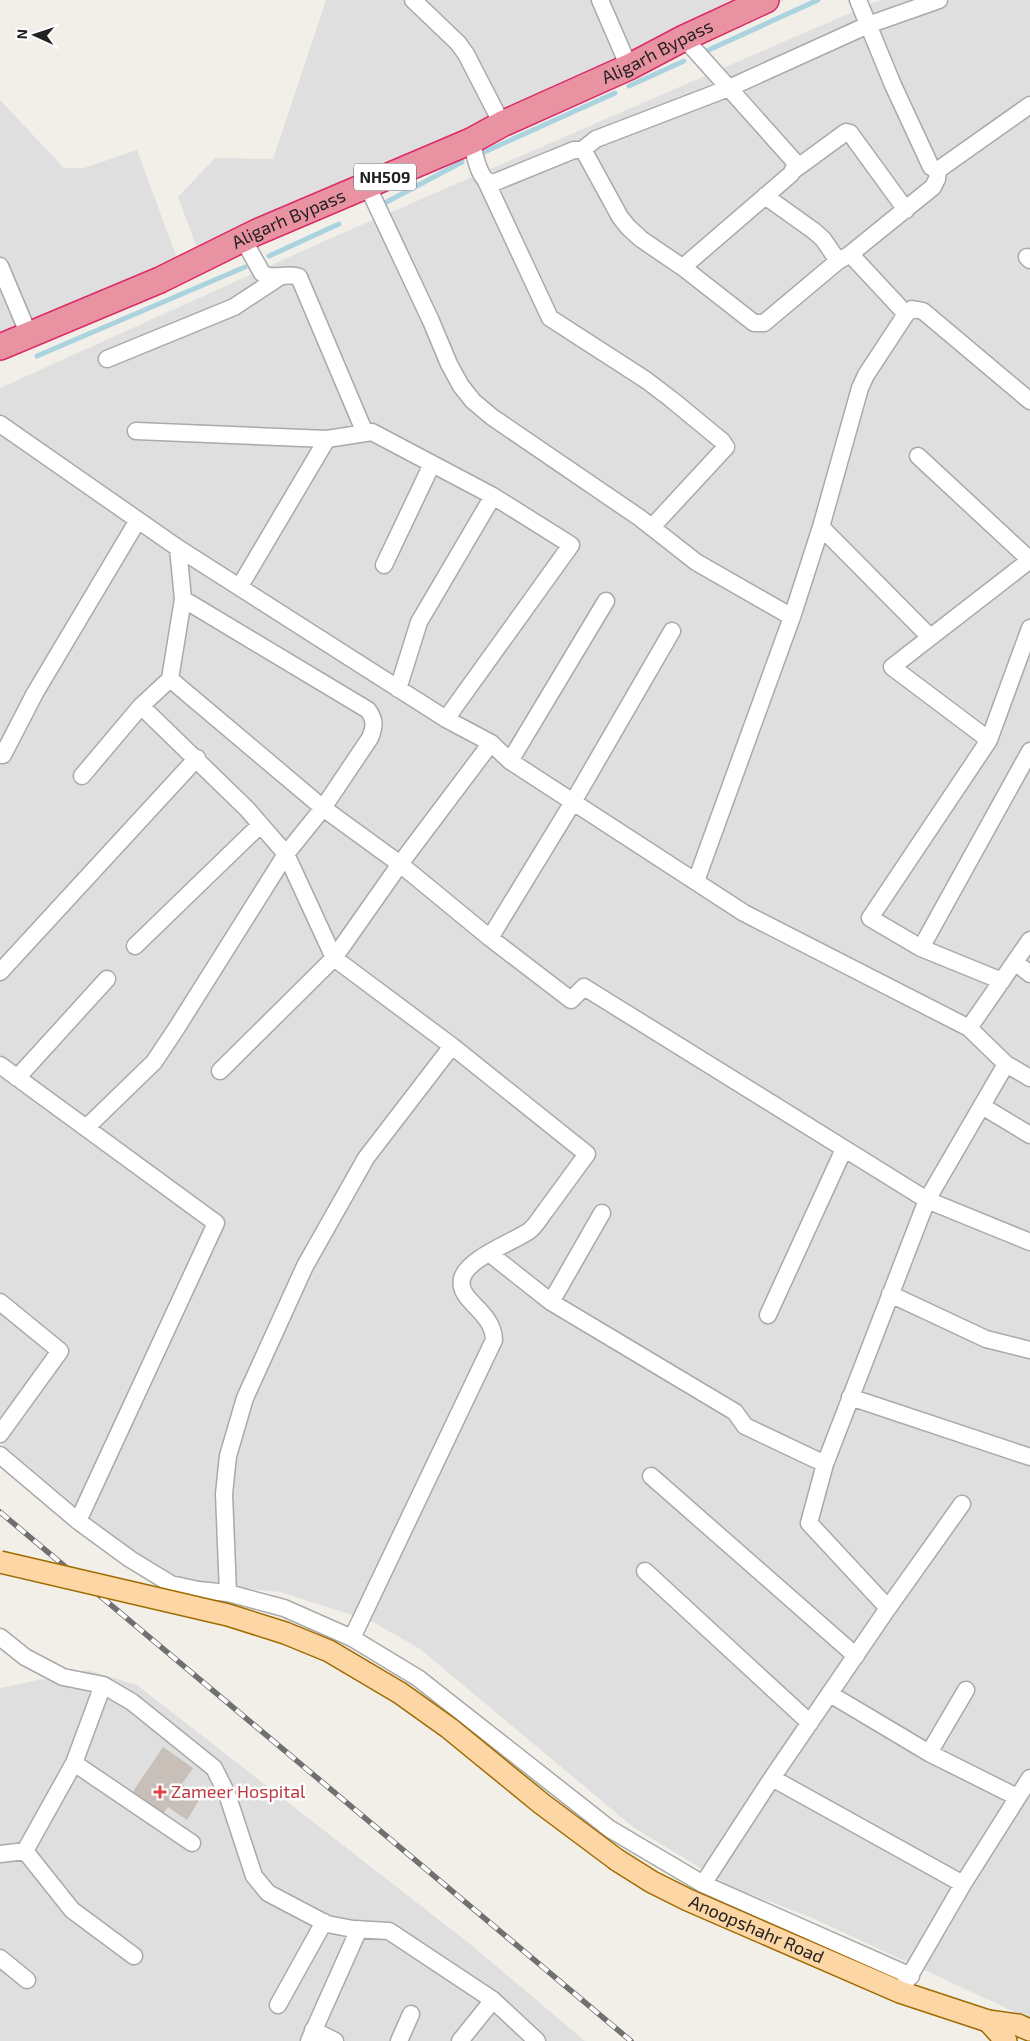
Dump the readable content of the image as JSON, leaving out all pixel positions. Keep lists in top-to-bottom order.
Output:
{
  "streets": {
    "highway": ["Aligarh Bypass", "NH509"],
    "main road": ["Anoopshahr Road"]
  },
  "places": {
    "health": ["Zameer Hospital"]
  },
  "north": "left"
}
